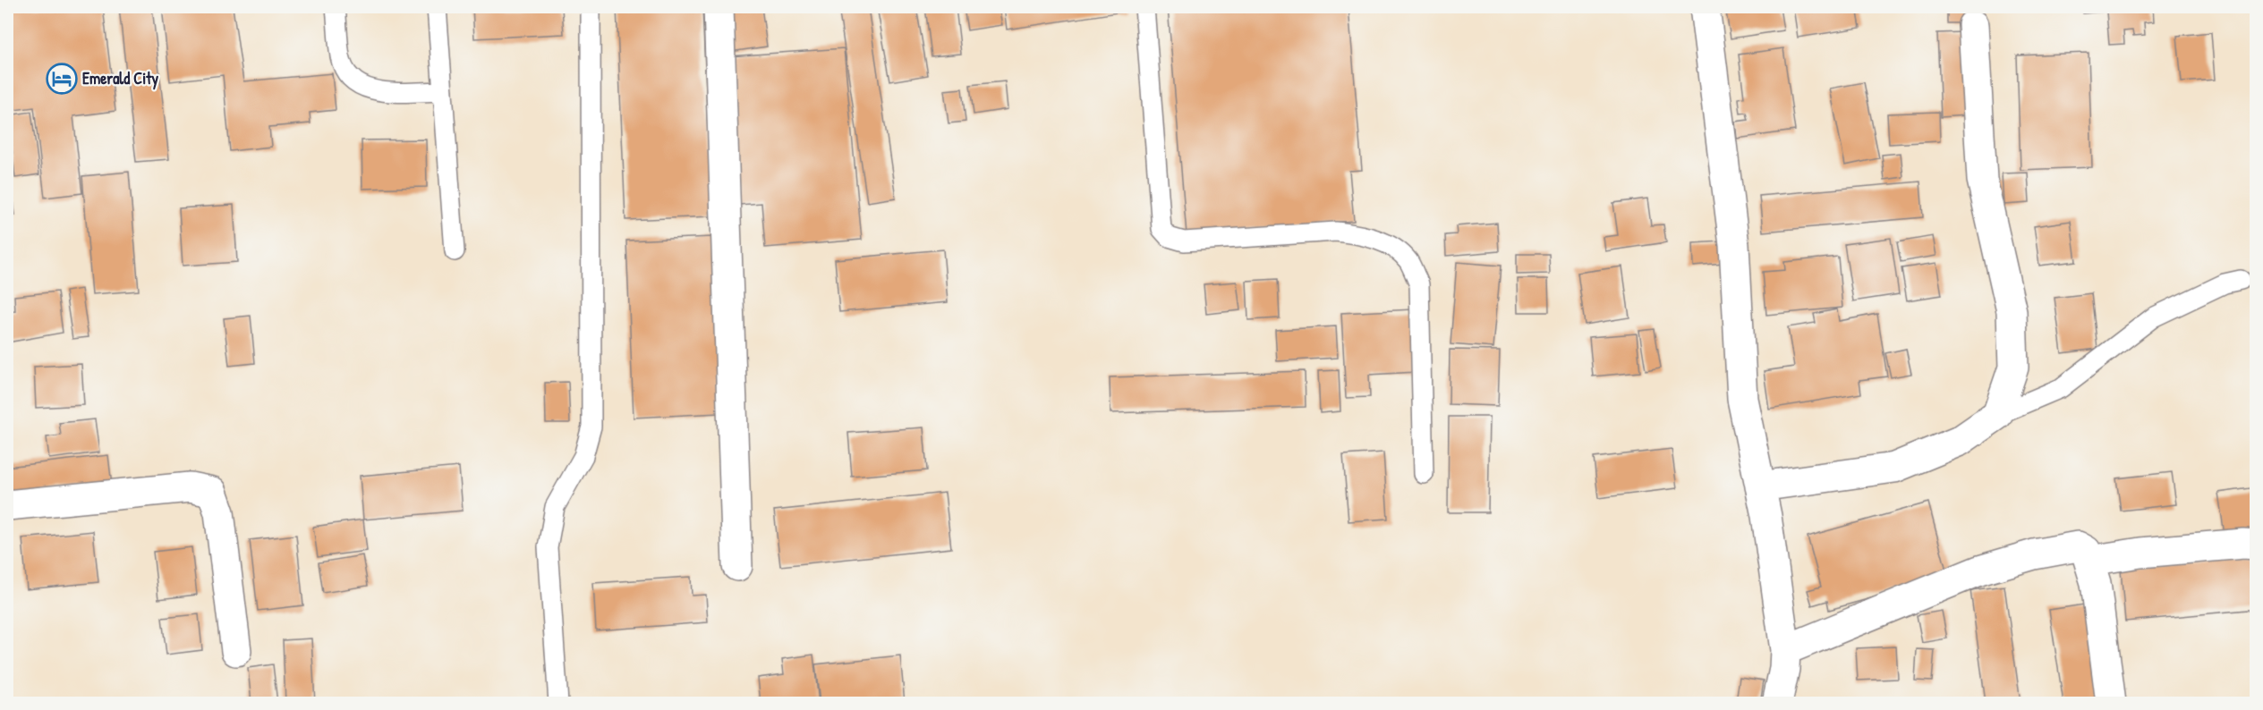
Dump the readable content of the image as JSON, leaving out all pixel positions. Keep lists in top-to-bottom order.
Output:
{
  "places": {
    "hotel": ["Emerald City"]
  }
}
